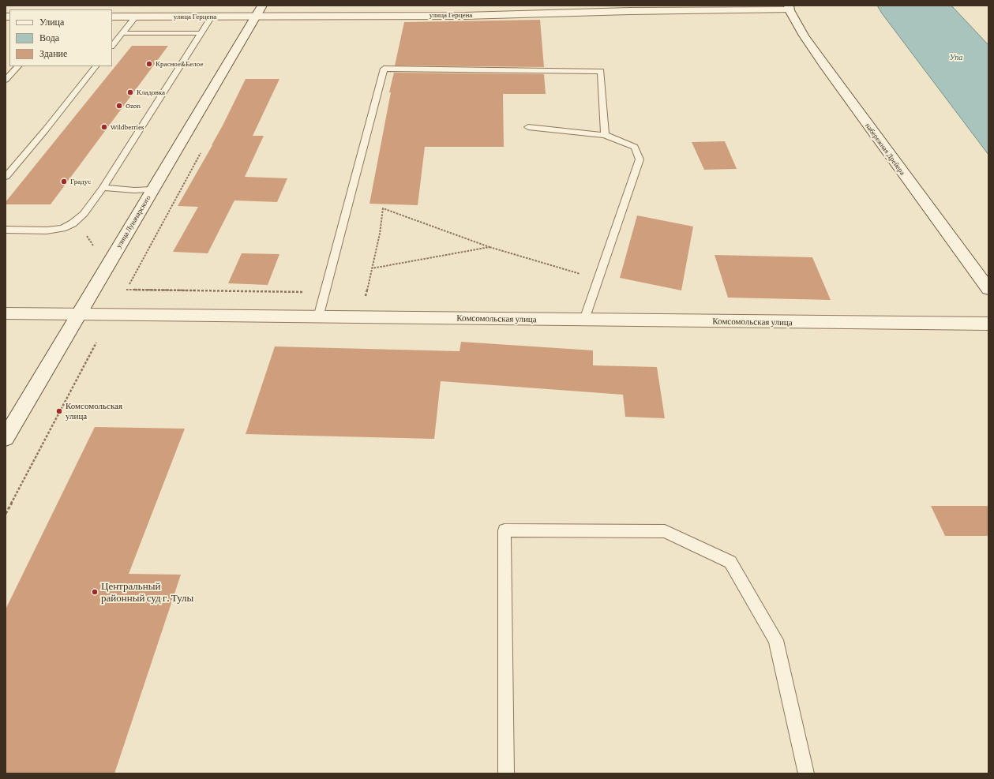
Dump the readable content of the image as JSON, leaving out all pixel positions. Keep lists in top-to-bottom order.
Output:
{
  "streets": {
    "street": [
      "улица Герцена",
      "набережная Дрейера",
      "улица Луначарского",
      "Комсомольская улица"
    ]
  },
  "crossings": [
    ["улица Герцена", "набережная Дрейера"],
    ["улица Герцена", "улица Луначарского"],
    ["улица Луначарского", "Комсомольская улица"]
  ],
  "water": ["Упа"],
  "places": [
    "Красное&Белое",
    "Кладовка",
    "Ozon",
    "Wildberries",
    "Градус",
    "Комсомольская улица",
    "Центральный районный суд г. Тулы"
  ],
  "legend": ["Улица", "Вода", "Здание"]
}
